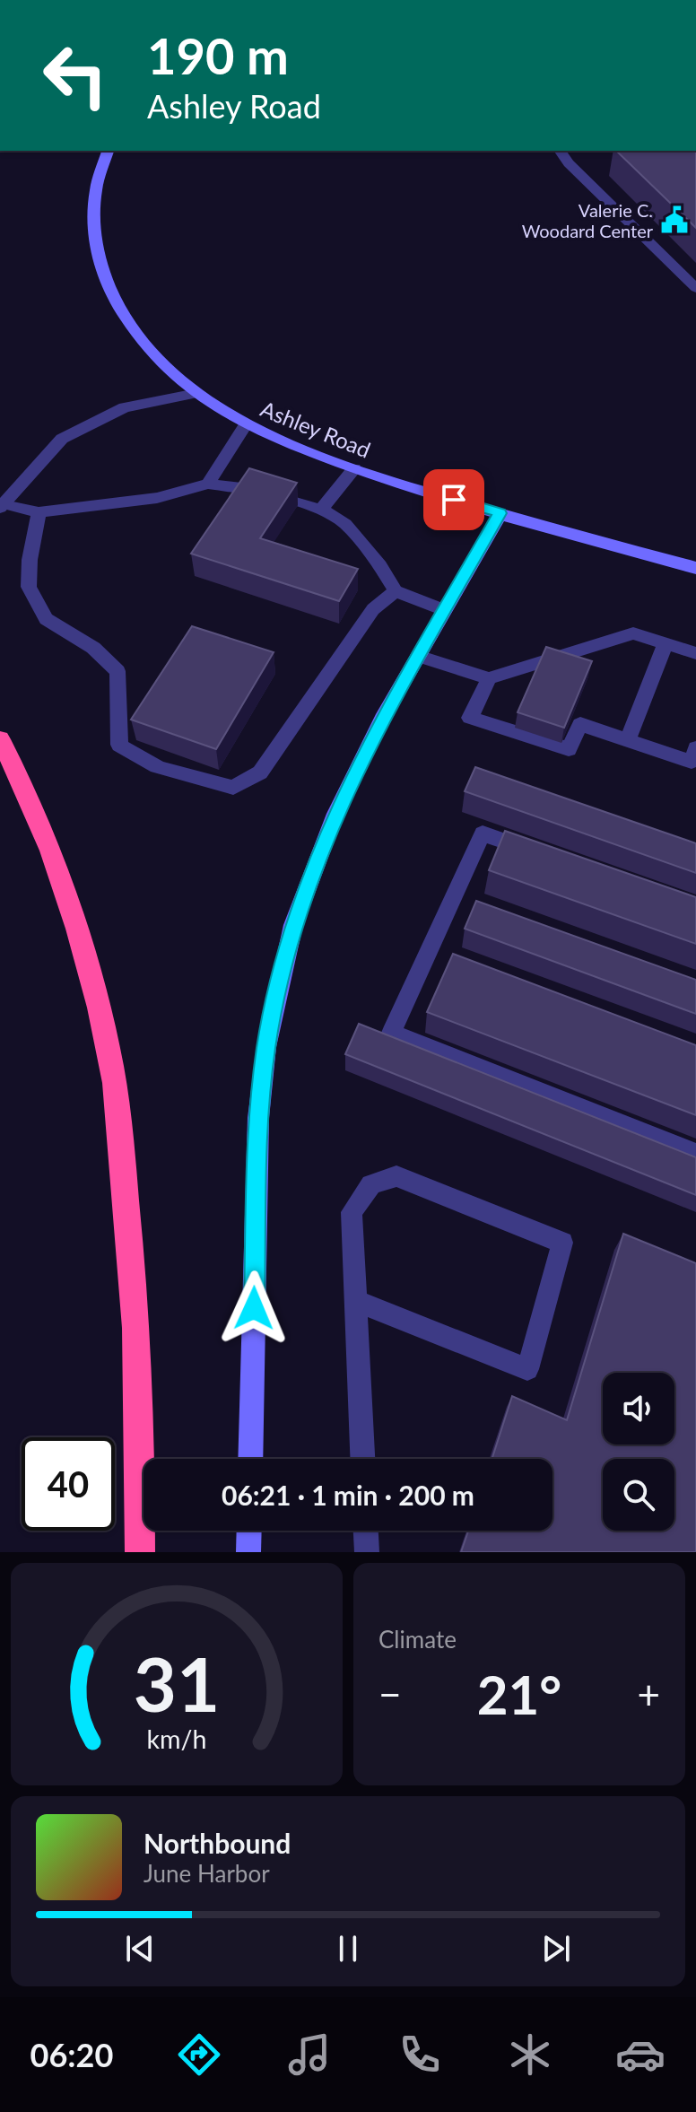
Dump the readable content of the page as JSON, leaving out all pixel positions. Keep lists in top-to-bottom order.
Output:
{
  "streets": {
    "street": ["Ashley Road"]
  },
  "places": {
    "public building": ["Valerie C. Woodard Center"]
  },
  "page": {
    "turn": ["190 m", "Ashley Road"],
    "limit": "40",
    "trip": "06:21 · 1 min · 200 m",
    "tile": "Climate",
    "heat": ["−", "21°", "+"],
    "song": ["Northbound", "June Harbor"],
    "tabs": "06:20",
    "gauge": ["31", "km/h"]
  }
}
